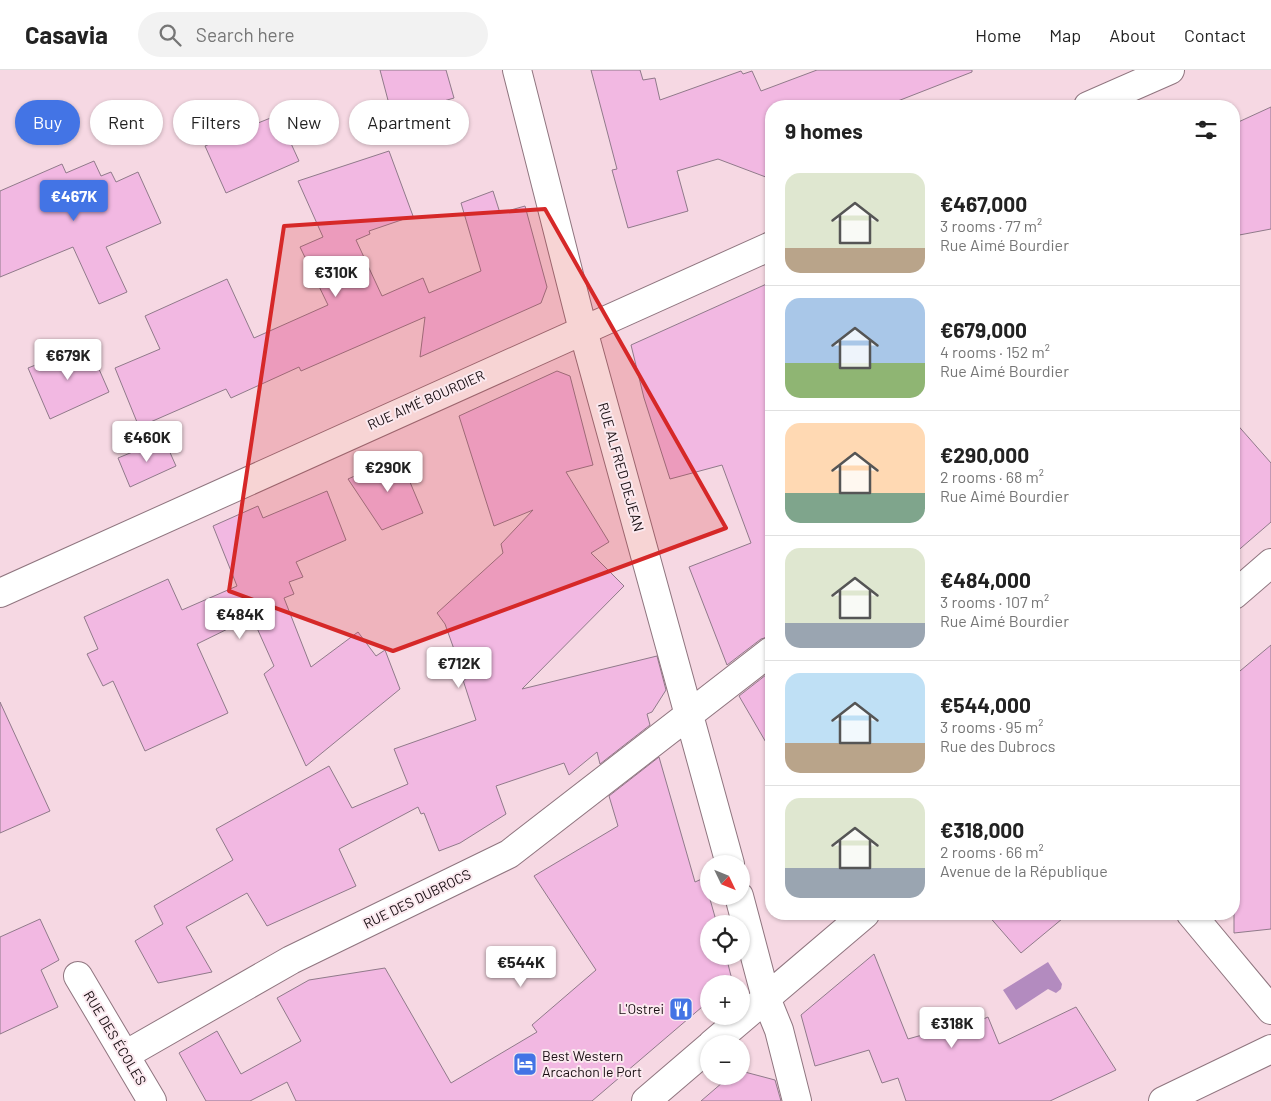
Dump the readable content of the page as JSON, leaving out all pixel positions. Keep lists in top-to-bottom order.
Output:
{
  "streets": {
    "street": [
      "RUE AIMÉ BOURDIER",
      "RUE ALFRED DEJEAN",
      "RUE DES DUBROCS",
      "RUE DES ÉCOLES"
    ]
  },
  "crossings": [
    ["RUE AIMÉ BOURDIER", "RUE ALFRED DEJEAN"],
    ["RUE ALFRED DEJEAN", "RUE DES DUBROCS"],
    ["RUE DES DUBROCS", "RUE DES ÉCOLES"]
  ],
  "places": {
    "restaurant": ["L'Ostrei"],
    "hotel": ["Best Western Arcachon le Port"]
  },
  "north": "bottom right",
  "page": {
    "header": "Casavia",
    "search": "Search here",
    "nav": [
      "Home",
      "Map",
      "About",
      "Contact"
    ],
    "chip": [
      "Buy",
      "Rent",
      "Filters",
      "New",
      "Apartment"
    ],
    "heading": "9 homes",
    "list": [
      {
        "name": "€467,000",
        "note": "3 rooms · 77 m² · Rue Aimé Bourdier"
      },
      {
        "name": "€679,000",
        "note": "4 rooms · 152 m² · Rue Aimé Bourdier"
      },
      {
        "name": "€290,000",
        "note": "2 rooms · 68 m² · Rue Aimé Bourdier"
      },
      {
        "name": "€484,000",
        "note": "3 rooms · 107 m² · Rue Aimé Bourdier"
      },
      {
        "name": "€544,000",
        "note": "3 rooms · 95 m² · Rue des Dubrocs"
      },
      {
        "name": "€318,000",
        "note": "2 rooms · 66 m² · Avenue de la République"
      }
    ],
    "price": [
      "€467K",
      "€310K",
      "€679K",
      "€460K",
      "€290K",
      "€484K",
      "€712K",
      "€544K",
      "€318K"
    ],
    "map_buttons": ["+", "−"]
  }
}
